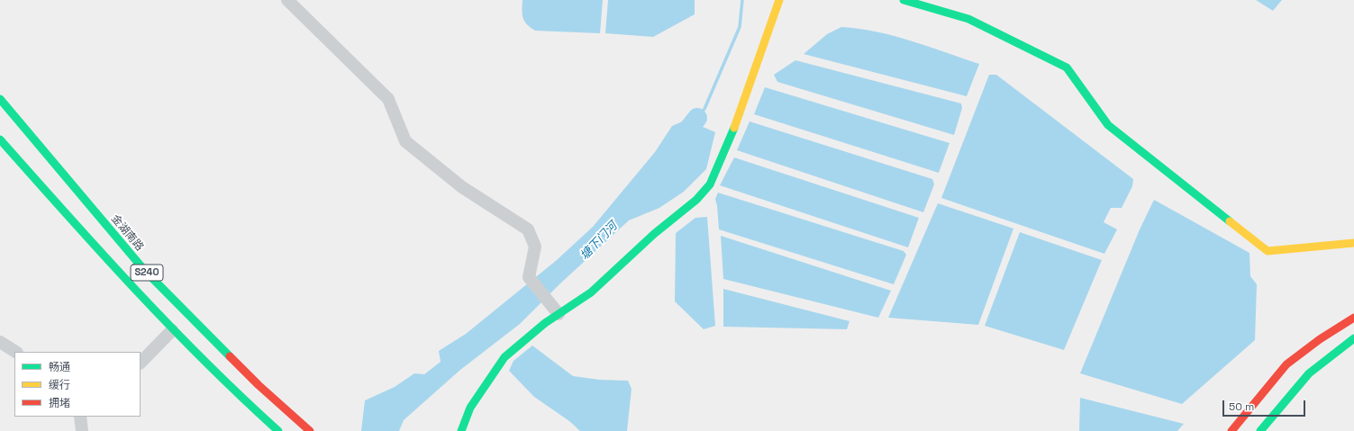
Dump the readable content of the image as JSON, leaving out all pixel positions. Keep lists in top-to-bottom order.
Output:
{
  "streets": {
    "main road": ["金湖南路", "S240"]
  },
  "water": ["塘下门河"],
  "legend": ["畅通", "缓行", "拥堵"],
  "scale_bar": "50 m"
}
